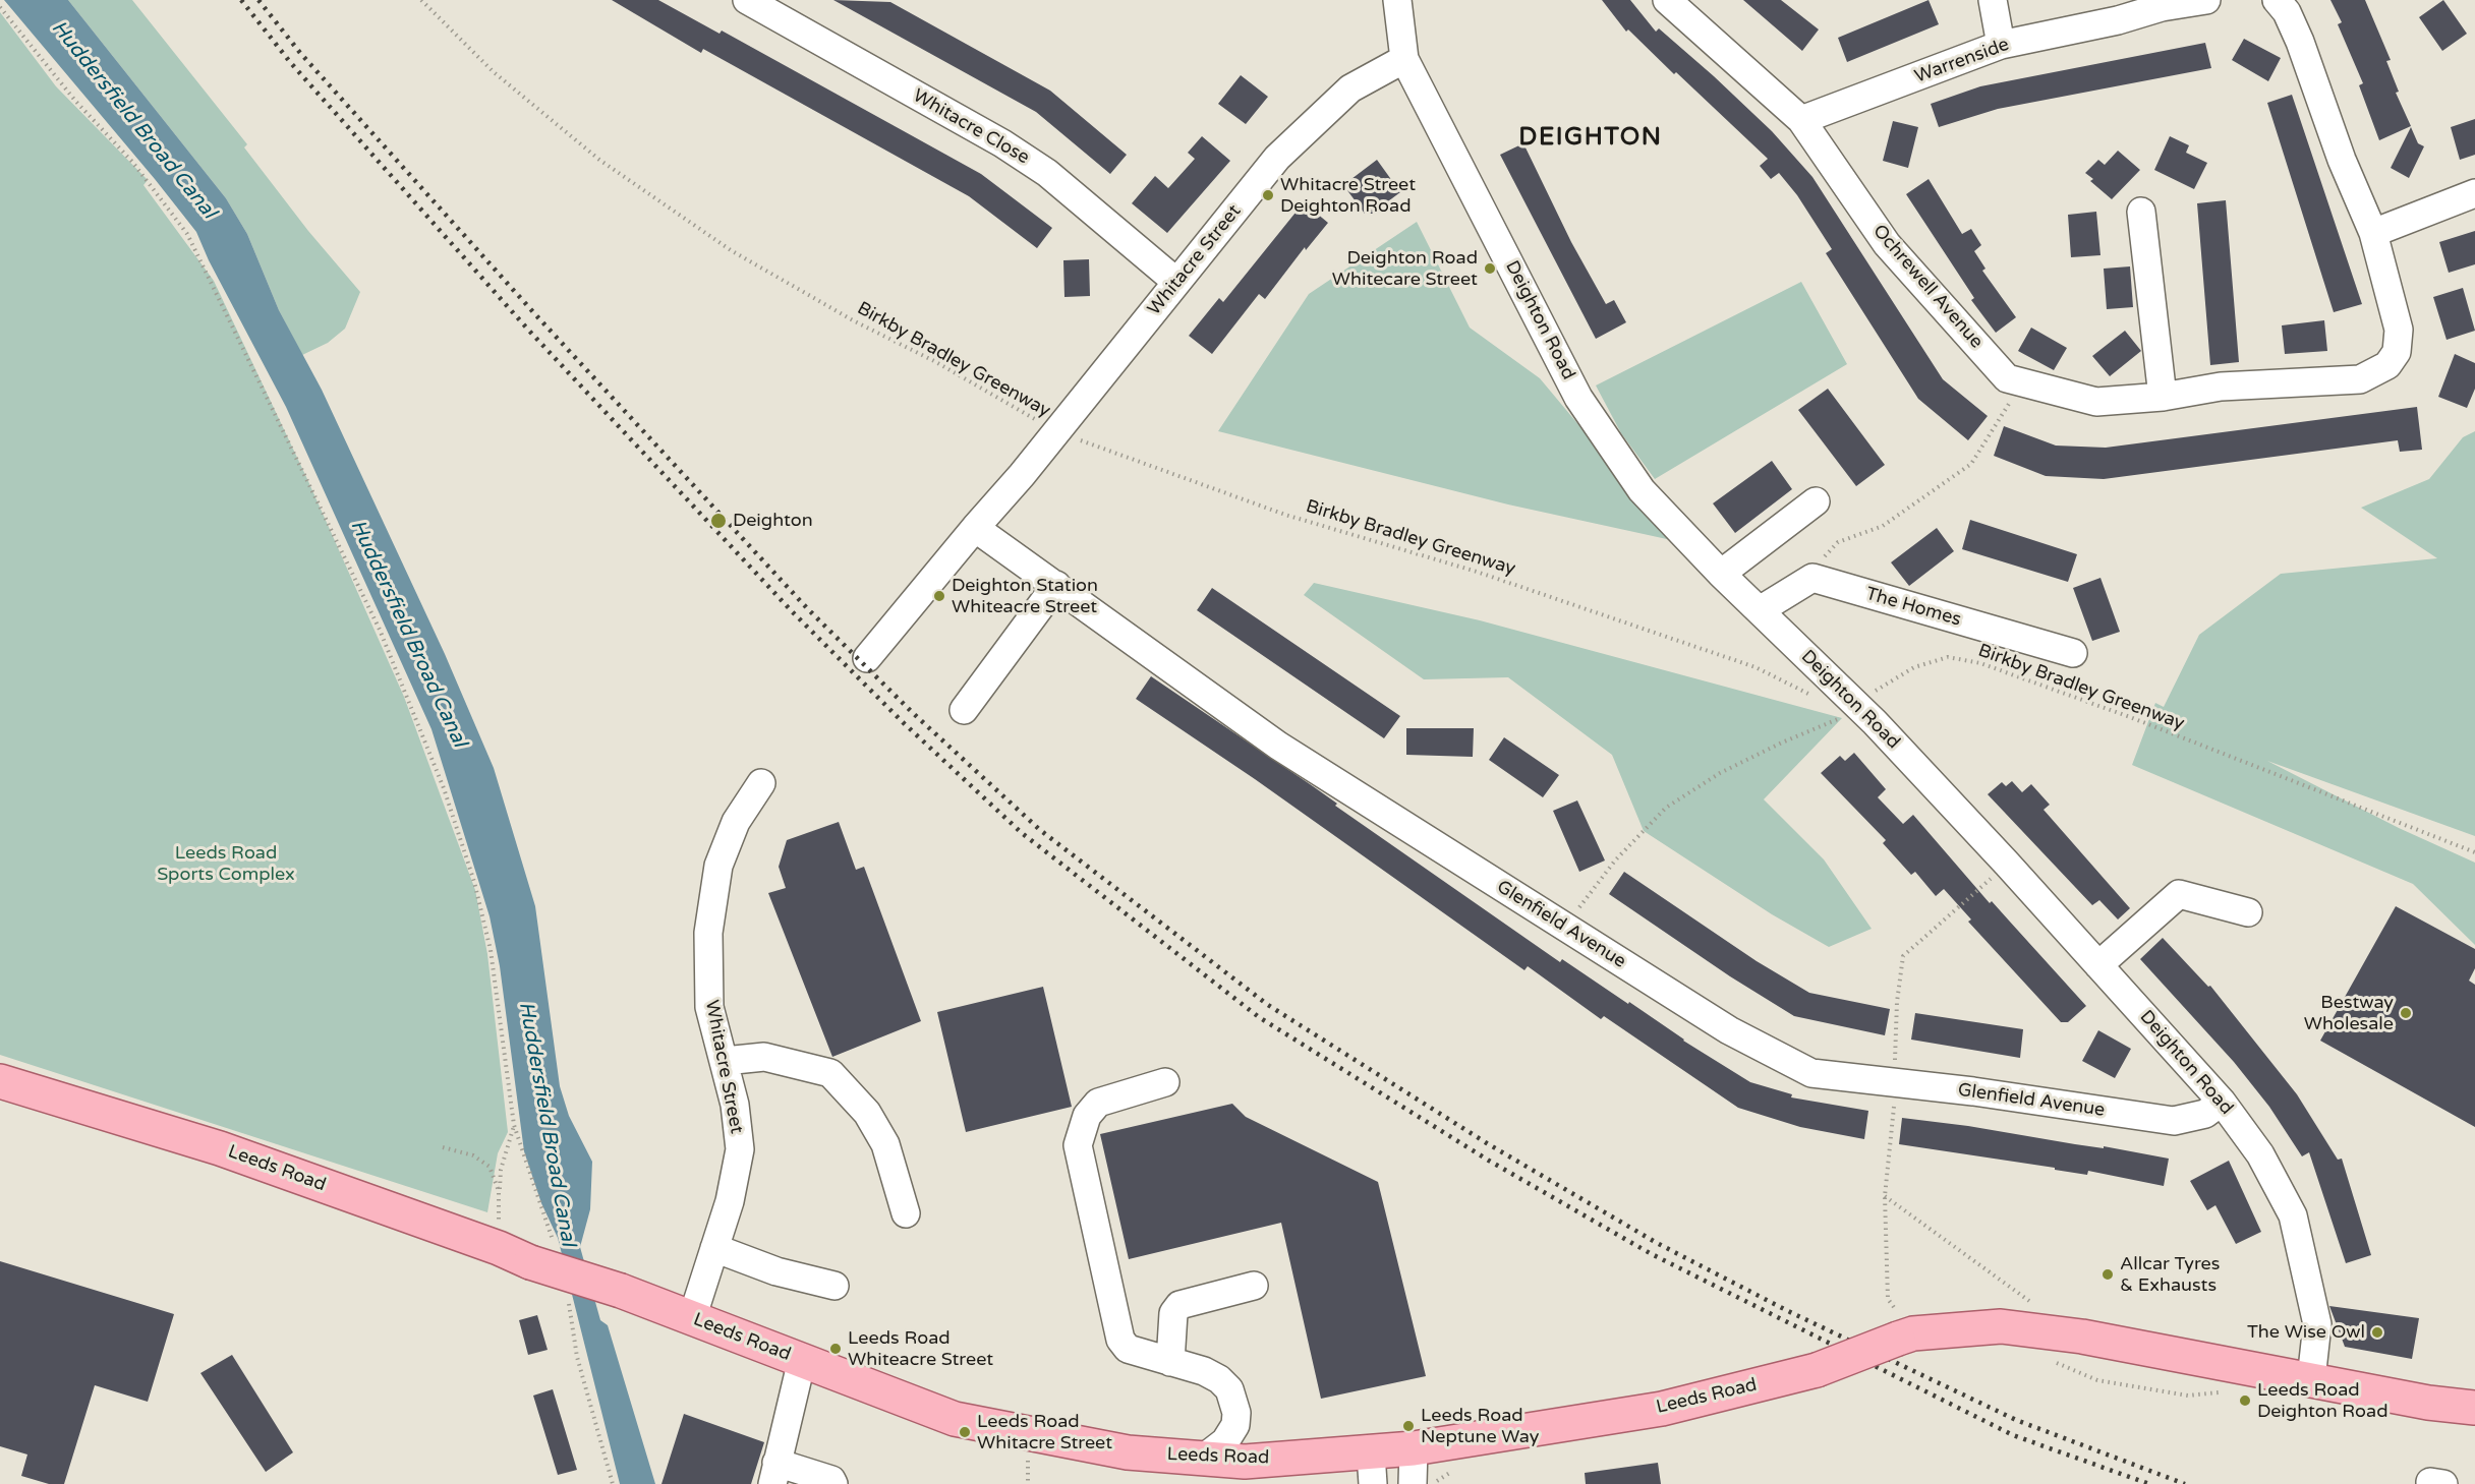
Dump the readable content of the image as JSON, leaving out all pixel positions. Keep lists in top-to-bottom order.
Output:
{
  "streets": {
    "main road": ["Leeds Road"],
    "street": [
      "Warrenside",
      "Whitacre Close",
      "Whitacre Street",
      "Ochrewell Avenue",
      "Deighton Road",
      "The Homes",
      "Glenfield Avenue"
    ],
    "path": ["Birkby Bradley Greenway"]
  },
  "crossings": [
    ["Warrenside", "Ochrewell Avenue"],
    ["Whitacre Close", "Whitacre Street"],
    ["Whitacre Street", "Deighton Road"],
    ["Whitacre Street", "Birkby Bradley Greenway"],
    ["Whitacre Street", "Glenfield Avenue"],
    ["Whitacre Street", "Leeds Road"],
    ["Deighton Road", "Birkby Bradley Greenway"],
    ["Deighton Road", "Glenfield Avenue"],
    ["Deighton Road", "Leeds Road"]
  ],
  "districts": ["DEIGHTON"],
  "water": ["Huddersfield Broad Canal"],
  "parks": ["Leeds Road Sports Complex"],
  "places": [
    "Whitacre Street Deighton Road",
    "Deighton Road Whitecare Street",
    "Deighton",
    "Deighton Station Whiteacre Street",
    "Bestway Wholesale",
    "Allcar Tyres & Exhausts",
    "The Wise Owl",
    "Leeds Road Whiteacre Street",
    "Leeds Road Deighton Road",
    "Leeds Road Neptune Way",
    "Leeds Road Whitacre Street"
  ]
}
